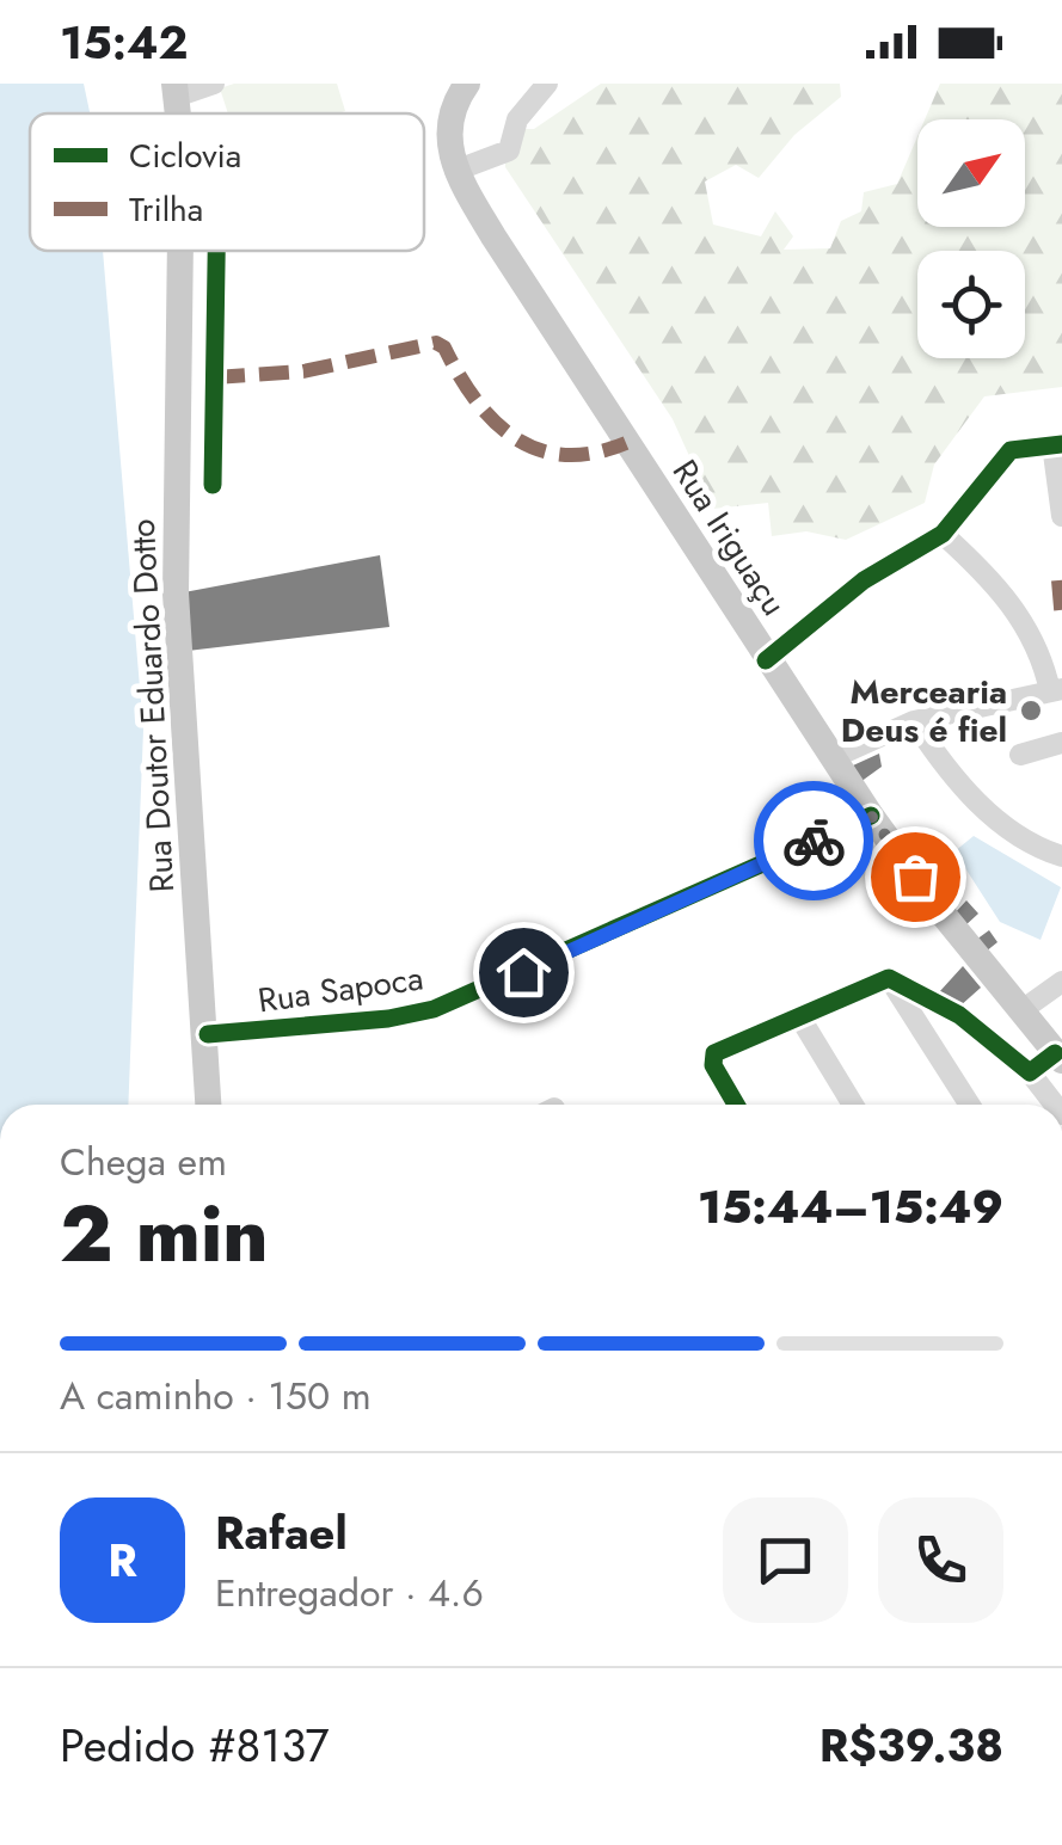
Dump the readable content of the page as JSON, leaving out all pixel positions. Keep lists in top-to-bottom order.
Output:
{
  "streets": {
    "main road": ["Rua Iriguaçu", "Rua Doutor Eduardo Dotto"],
    "street": ["Rua Sapoca"]
  },
  "crossings": [
    ["Rua Iriguaçu", "Rua Sapoca"],
    ["Rua Doutor Eduardo Dotto", "Rua Sapoca"]
  ],
  "places": ["Mercearia Deus é fiel"],
  "legend": ["Ciclovia", "Trilha"],
  "north": "top right",
  "page": {
    "status": "15:42",
    "heading": ["2 min", "Chega em", "15:44–15:49"],
    "panel": [
      "Rafael",
      "Entregador · 4.6",
      "Pedido #8137",
      "R$39.38"
    ],
    "bar": "A caminho · 150 m",
    "round": "R"
  }
}
